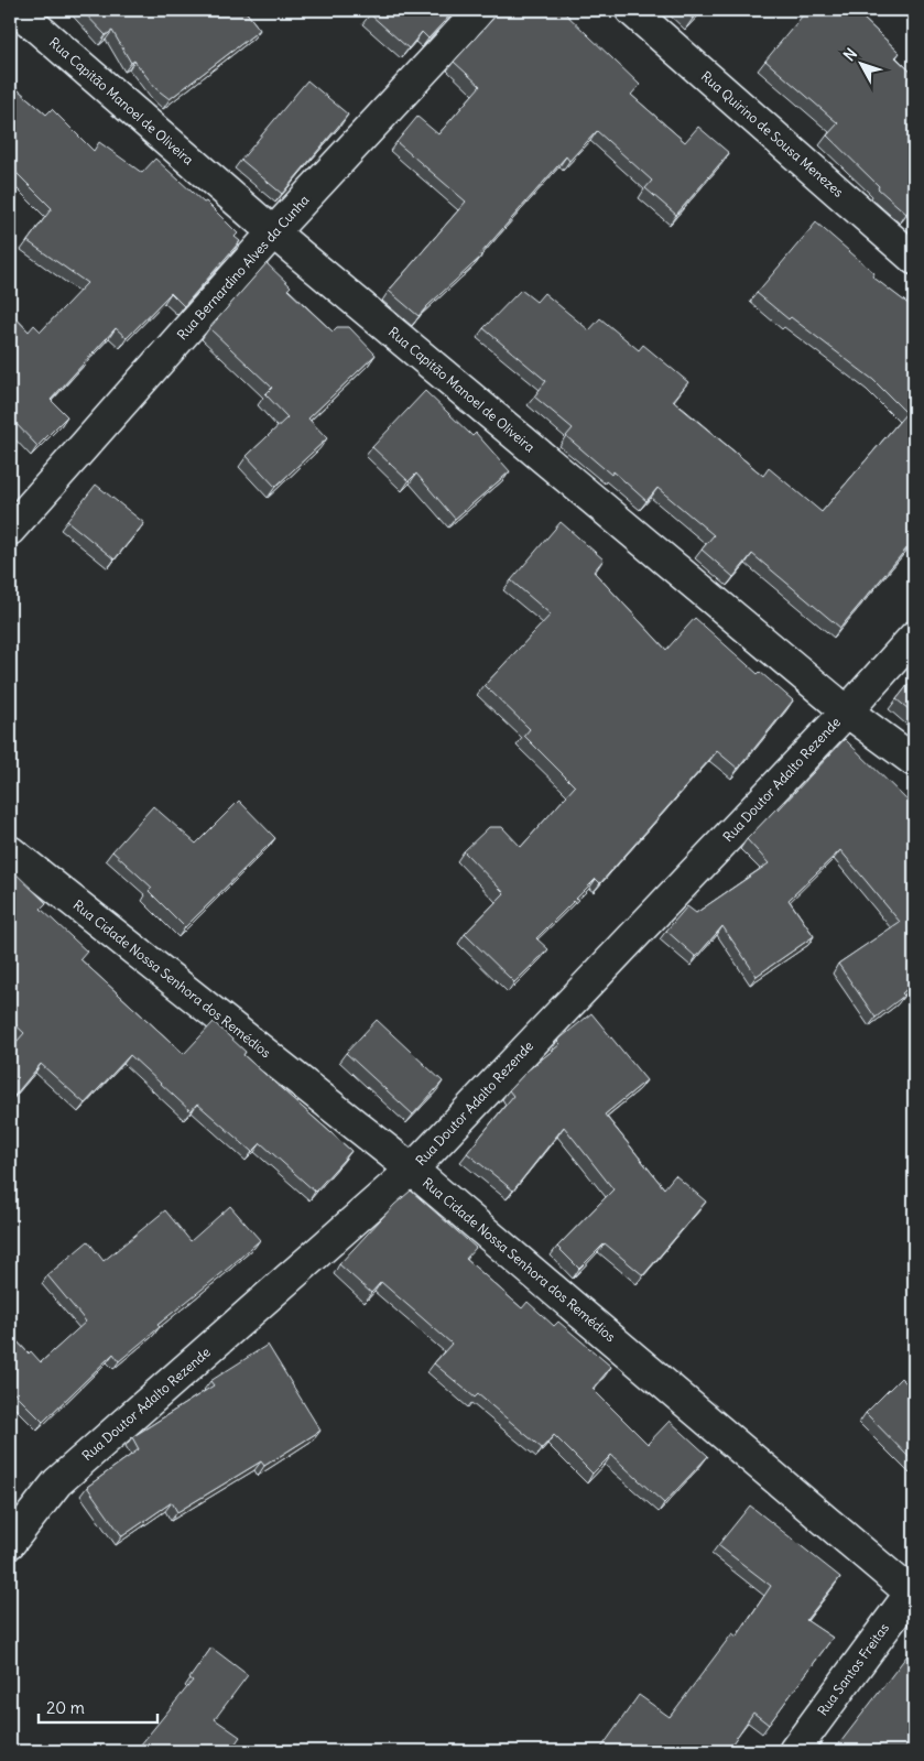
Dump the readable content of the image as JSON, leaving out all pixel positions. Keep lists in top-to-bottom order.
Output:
{
  "streets": {
    "street": [
      "Rua Capitão Manoel de Oliveira",
      "Rua Quirino de Sousa Menezes",
      "Rua Bernardino Alves da Cunha",
      "Rua Doutor Adalto Rezende",
      "Rua Cidade Nossa Senhora dos Remédios",
      "Rua Santos Freitas"
    ]
  },
  "crossings": [
    ["Rua Capitão Manoel de Oliveira", "Rua Bernardino Alves da Cunha"],
    ["Rua Capitão Manoel de Oliveira", "Rua Doutor Adalto Rezende"],
    ["Rua Doutor Adalto Rezende", "Rua Cidade Nossa Senhora dos Remédios"],
    ["Rua Cidade Nossa Senhora dos Remédios", "Rua Santos Freitas"]
  ],
  "scale_bar": "20 m",
  "north": "top left"
}
